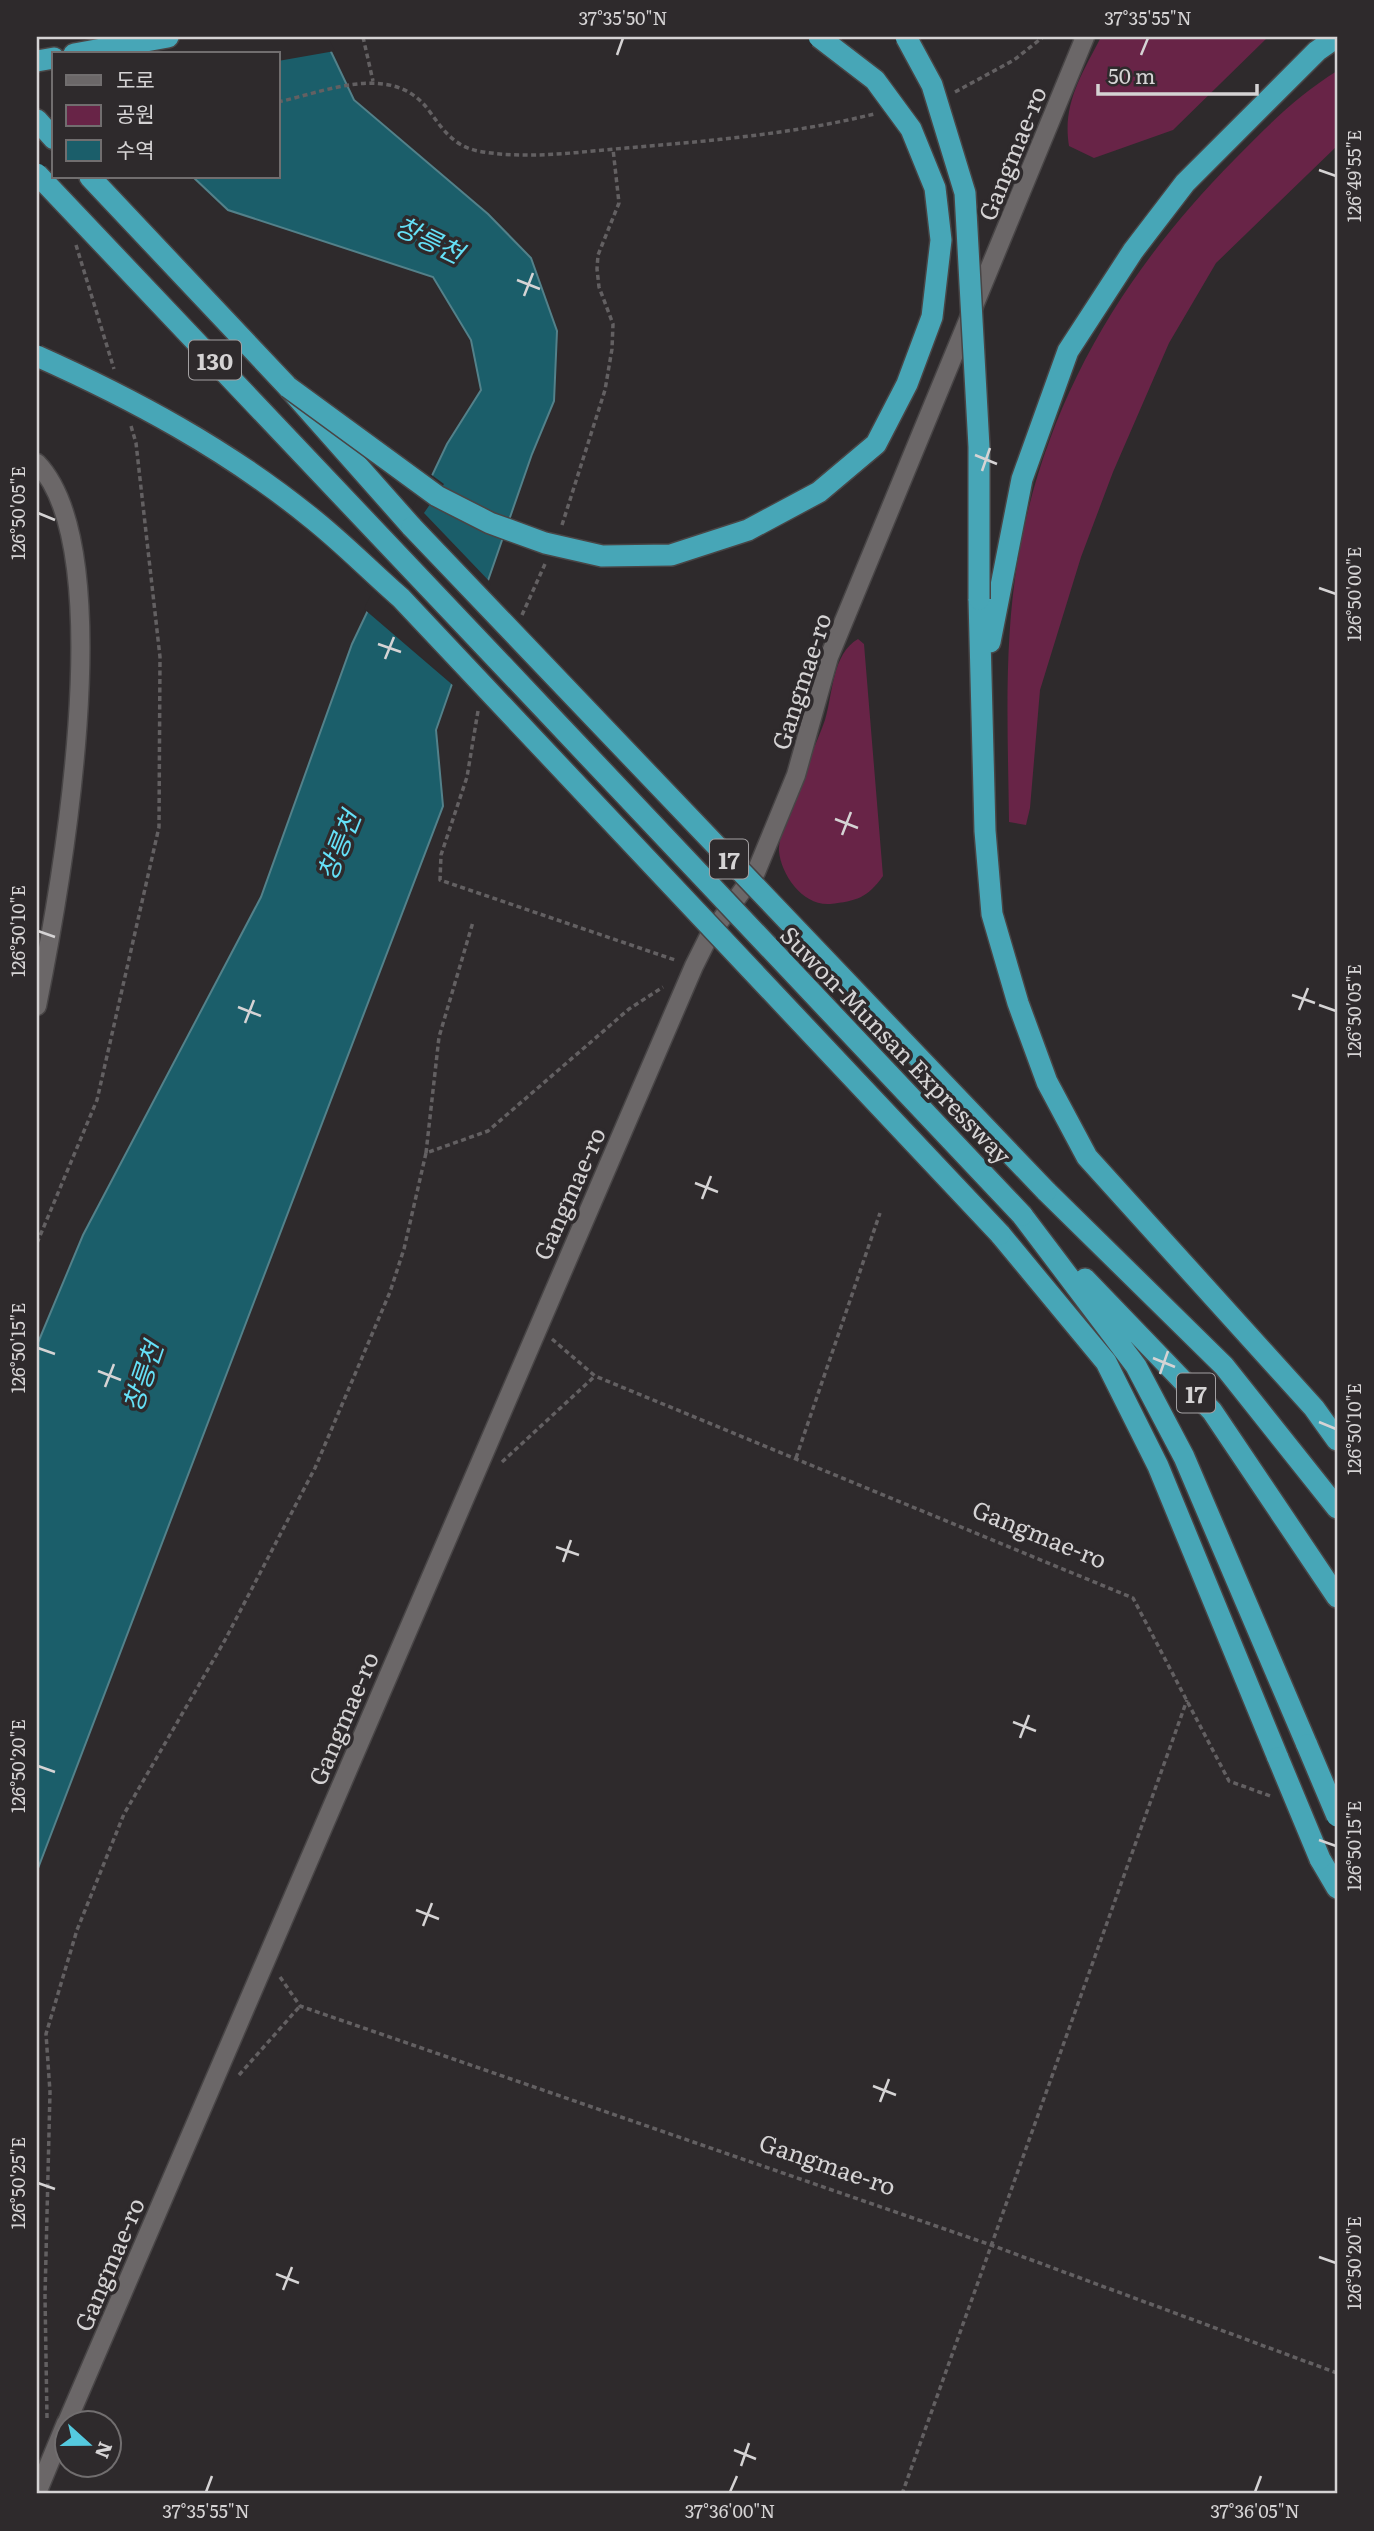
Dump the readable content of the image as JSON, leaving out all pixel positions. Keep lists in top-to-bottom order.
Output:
{
  "streets": {
    "highway": ["130", "17", "Suwon-Munsan Expressway"],
    "street": ["Gangmae-ro"]
  },
  "crossings": [
    ["130", "Suwon-Munsan Expressway"]
  ],
  "water": ["창릉천"],
  "legend": ["도로", "공원", "수역"],
  "scale_bar": "50 m",
  "north": "right",
  "coordinates": [
    "37°35'50\"N",
    "37°35'55\"N",
    "126°49'55\"E",
    "126°50'05\"E",
    "126°50'00\"E",
    "126°50'10\"E",
    "126°50'15\"E",
    "126°50'20\"E",
    "126°50'25\"E",
    "37°36'00\"N",
    "37°36'05\"N"
  ]
}
